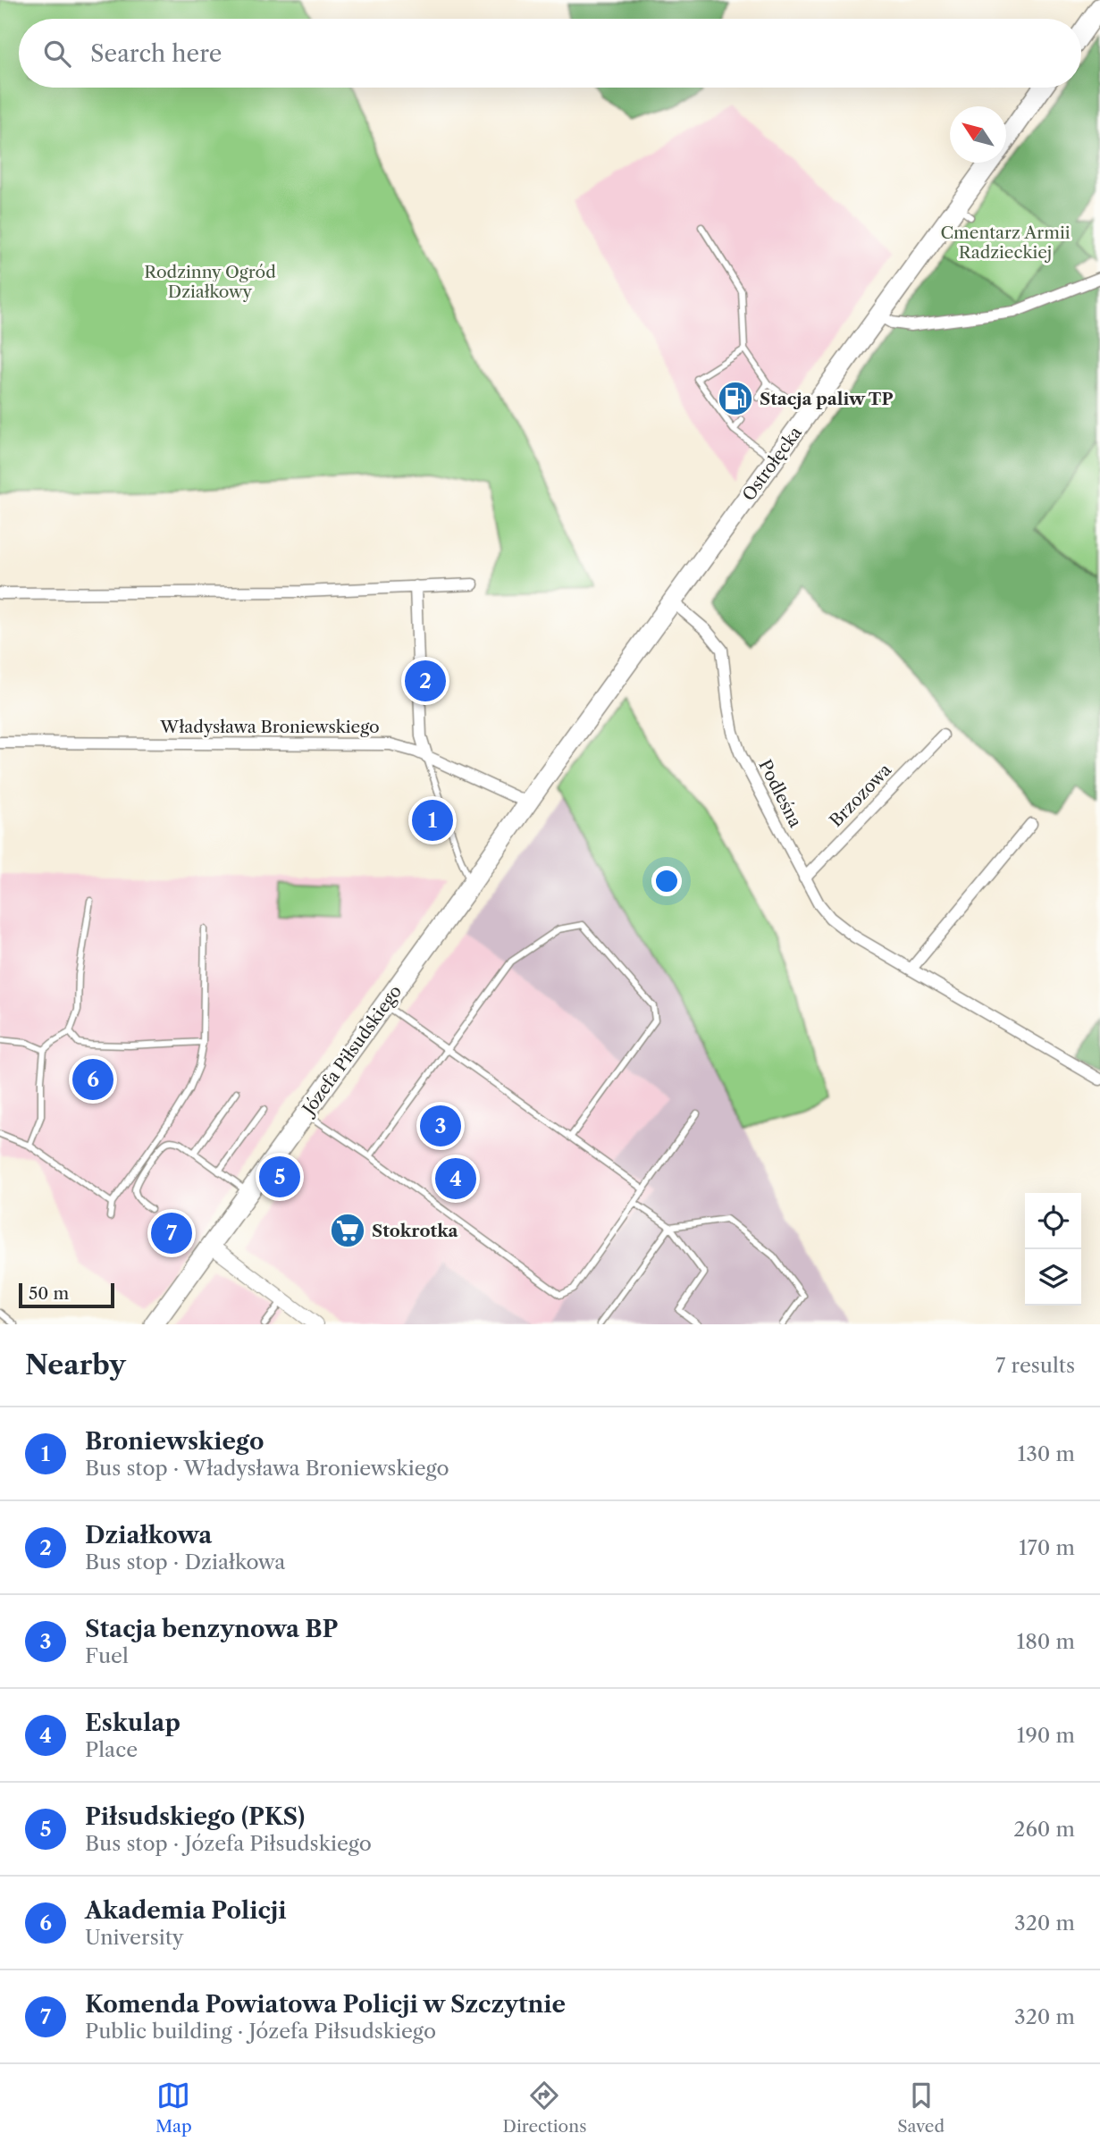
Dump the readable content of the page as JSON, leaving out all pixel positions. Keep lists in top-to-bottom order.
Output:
{
  "streets": {
    "main road": ["Ostrołęcka", "Józefa Piłsudskiego"],
    "street": ["Władysława Broniewskiego", "Podleśna", "Brzozowa"]
  },
  "crossings": [
    ["Ostrołęcka", "Podleśna"],
    ["Ostrołęcka", "Józefa Piłsudskiego"],
    ["Władysława Broniewskiego", "Józefa Piłsudskiego"],
    ["Podleśna", "Brzozowa"]
  ],
  "parks": ["Cmentarz Armii Radzieckiej", "Rodzinny Ogród Działkowy"],
  "places": {
    "fuel station": ["Stacja paliw TP"],
    "supermarket": ["Stokrotka"]
  },
  "scale_bar": "50 m",
  "north": "top left",
  "page": {
    "search": "Search here",
    "pins": [
      "2",
      "1",
      "6",
      "3",
      "5",
      "4",
      "7"
    ],
    "scale": "50 m",
    "heading": ["Nearby", "7 results"],
    "list": [
      {
        "mark": "1",
        "name": "Broniewskiego",
        "note": "Bus stop · Władysława Broniewskiego",
        "value": "130 m"
      },
      {
        "mark": "2",
        "name": "Działkowa",
        "note": "Bus stop · Działkowa",
        "value": "170 m"
      },
      {
        "mark": "3",
        "name": "Stacja benzynowa BP",
        "note": "Fuel",
        "value": "180 m"
      },
      {
        "mark": "4",
        "name": "Eskulap",
        "note": "Place",
        "value": "190 m"
      },
      {
        "mark": "5",
        "name": "Piłsudskiego (PKS)",
        "note": "Bus stop · Józefa Piłsudskiego",
        "value": "260 m"
      },
      {
        "mark": "6",
        "name": "Akademia Policji",
        "note": "University",
        "value": "320 m"
      },
      {
        "mark": "7",
        "name": "Komenda Powiatowa Policji w Szczytnie",
        "note": "Public building · Józefa Piłsudskiego",
        "value": "320 m"
      }
    ],
    "nav": ["Map", "Directions", "Saved"]
  }
}
